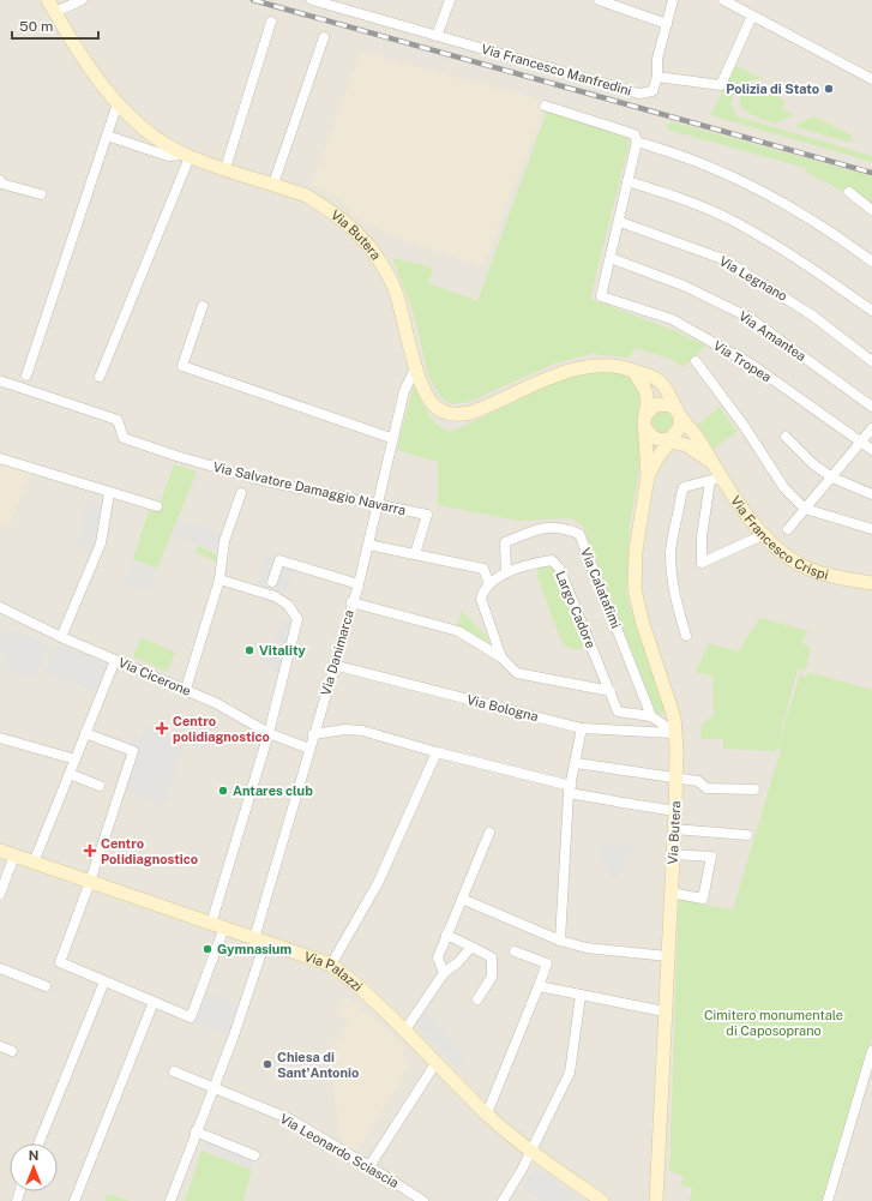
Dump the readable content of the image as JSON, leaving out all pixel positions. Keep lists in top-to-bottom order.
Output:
{
  "streets": {
    "street": [
      "Via Francesco Manfredini",
      "Via Butera",
      "Via Legnano",
      "Via Amantea",
      "Via Tropea",
      "Via Salvatore Damaggio Navarra",
      "Via Francesco Crispi",
      "Via Calatafimi",
      "Largo Cadore",
      "Via Danimarca",
      "Via Cicerone",
      "Via Bologna",
      "Via Palazzi",
      "Via Leonardo Sciascia"
    ]
  },
  "crossings": [
    ["Via Butera", "Via Francesco Crispi"],
    ["Via Butera", "Largo Cadore"],
    ["Via Butera", "Via Danimarca"],
    ["Via Butera", "Via Bologna"],
    ["Via Amantea", "Via Tropea"],
    ["Via Salvatore Damaggio Navarra", "Via Danimarca"],
    ["Via Calatafimi", "Largo Cadore"],
    ["Largo Cadore", "Via Bologna"],
    ["Via Danimarca", "Via Cicerone"],
    ["Via Danimarca", "Via Bologna"],
    ["Via Danimarca", "Via Palazzi"],
    ["Via Danimarca", "Via Leonardo Sciascia"]
  ],
  "parks": ["Cimitero monumentale di Caposoprano"],
  "places": {
    "other": [
      "Polizia di Stato",
      "Vitality",
      "Antares club",
      "Gymnasium",
      "Chiesa di Sant'Antonio"
    ],
    "health": ["Centro polidiagnostico", "Centro Polidiagnostico"]
  },
  "scale_bar": "50 m",
  "north": "top"
}
